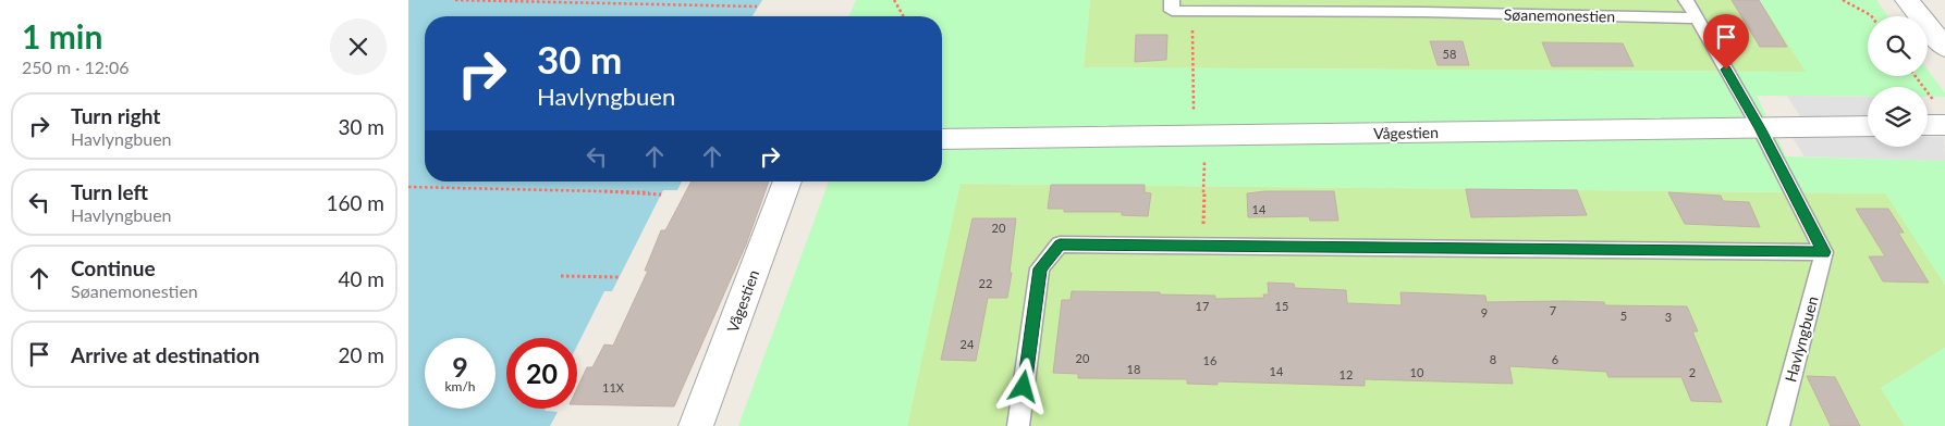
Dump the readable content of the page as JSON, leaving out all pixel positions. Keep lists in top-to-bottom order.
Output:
{
  "streets": {
    "street": ["Vågestien"],
    "lane": ["Søanemonestien", "Havlyngbuen"]
  },
  "house_numbers": [
    "58",
    "14",
    "20",
    "22",
    "17",
    "15",
    "7",
    "9",
    "5",
    "3",
    "24",
    "20",
    "8",
    "6",
    "16",
    "18",
    "14",
    "10",
    "2",
    "12",
    "11X"
  ],
  "page": {
    "heading": ["1 min", "250 m · 12:06"],
    "turn": ["30 m", "Havlyngbuen"],
    "list": [
      {
        "name": "Turn right",
        "note": "Havlyngbuen",
        "value": "30 m"
      },
      {
        "name": "Turn left",
        "note": "Havlyngbuen",
        "value": "160 m"
      },
      {
        "name": "Continue",
        "note": "Søanemonestien",
        "value": "40 m"
      },
      {
        "name": "Arrive at destination",
        "value": "20 m"
      }
    ],
    "speed": "9 km/h",
    "limit": "20"
  }
}
